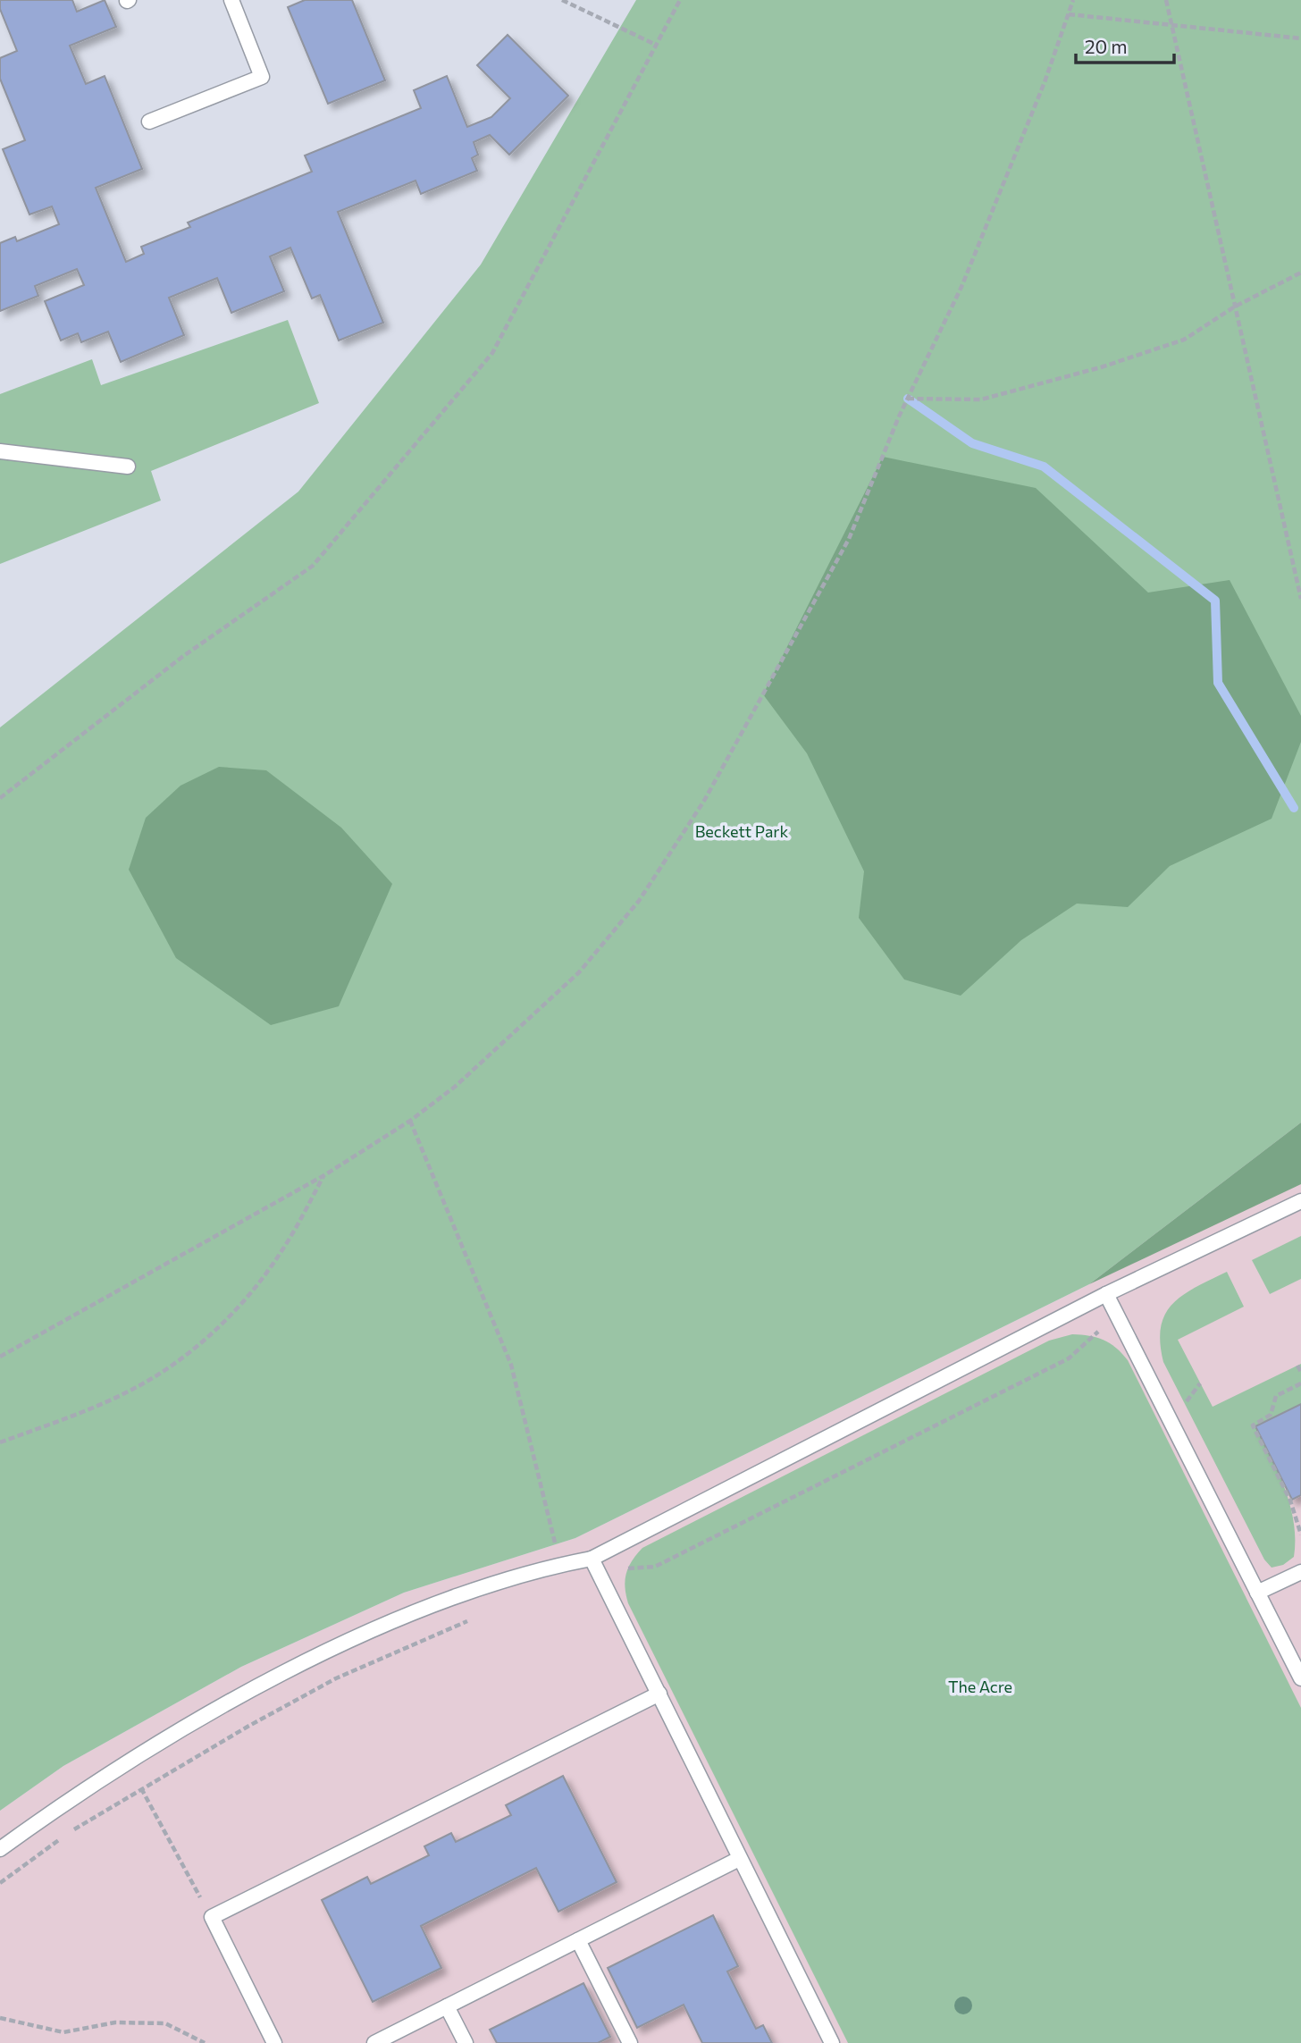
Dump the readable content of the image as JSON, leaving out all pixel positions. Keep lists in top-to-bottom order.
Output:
{
  "parks": ["Beckett Park", "The Acre"],
  "scale_bar": "20 m"
}
